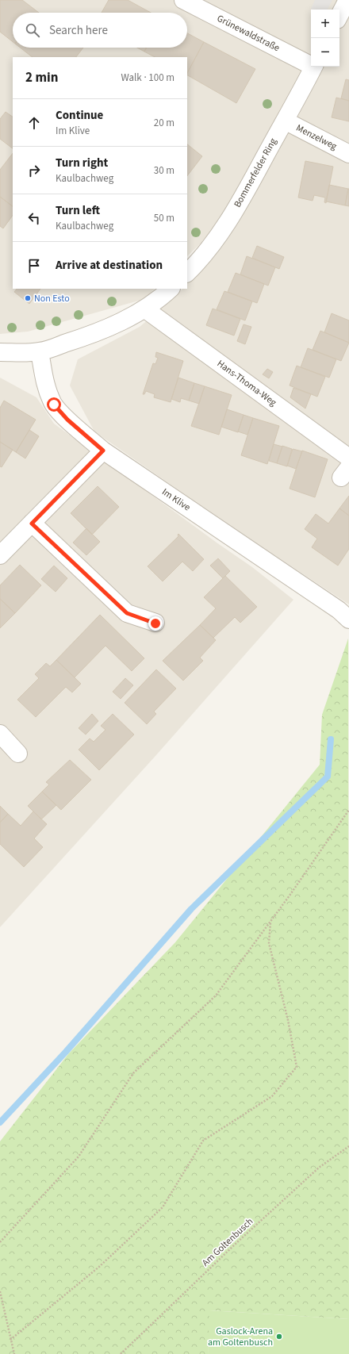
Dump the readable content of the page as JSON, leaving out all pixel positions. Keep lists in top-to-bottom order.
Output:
{
  "streets": {
    "street": [
      "Grünewaldstraße",
      "Menzelweg",
      "Bommerfelder Ring",
      "Hans-Thoma-Weg",
      "Im Klive"
    ],
    "path": ["Am Goltenbusch"]
  },
  "crossings": [
    ["Menzelweg", "Bommerfelder Ring"]
  ],
  "places": ["Non Esto", "Gaslock-Arena am Goltenbusch"],
  "page": {
    "map_buttons": ["+", "−"],
    "search": "Search here",
    "heading": ["2 min", "Walk · 100 m"],
    "list": [
      ["Continue", "Im Klive", "20 m"],
      ["Turn right", "Kaulbachweg", "30 m"],
      ["Turn left", "Kaulbachweg", "50 m"],
      "Arrive at destination"
    ]
  }
}
